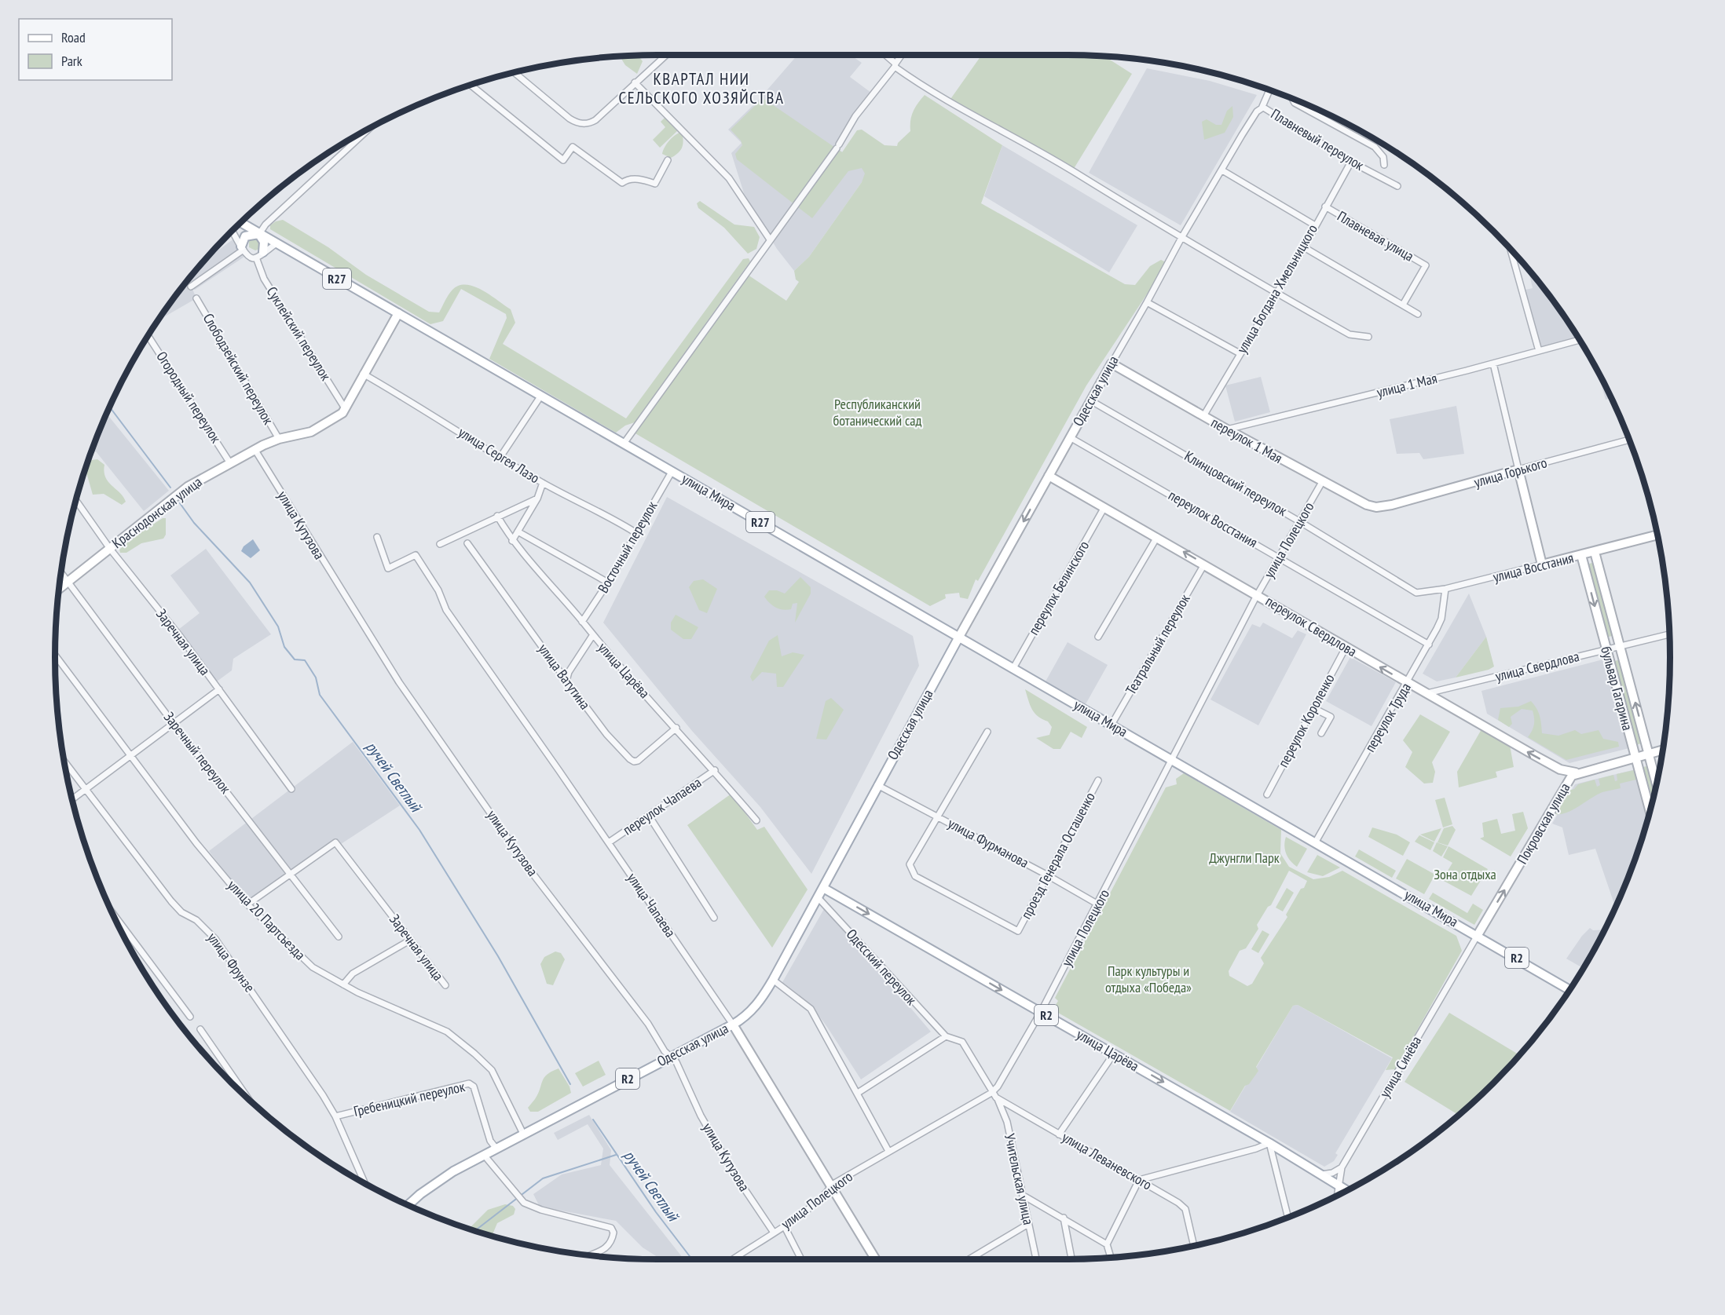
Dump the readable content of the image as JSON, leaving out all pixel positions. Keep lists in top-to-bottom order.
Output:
{
  "streets": {
    "main road": [
      "R27",
      "Одесская улица",
      "переулок 1 Мая",
      "улица Горького",
      "улица Мира",
      "Краснодонская улица",
      "улица Восстания",
      "переулок Свердлова",
      "улица Царёва",
      "бульвар Гагарина",
      "Покровская улица",
      "улица Чапаева",
      "R2"
    ],
    "street": [
      "Плавневый переулок",
      "Плавневая улица",
      "улица Богдана Хмельницкого",
      "Суклейский переулок",
      "Слободзейский переулок",
      "улица 1 Мая",
      "Огородный переулок",
      "улица Сергея Лазо",
      "Клинцовский переулок",
      "переулок Восстания",
      "улица Кутузова",
      "улица Полецкого",
      "Восточный переулок",
      "переулок Белинского",
      "Заречная улица",
      "Театральный переулок",
      "улица Свердлова",
      "улица Ватутина",
      "переулок Труда",
      "переулок Короленко",
      "Заречный переулок",
      "переулок Чапаева",
      "улица Фурманова",
      "проезд Генерала Осташенко",
      "улица 20 Партсъезда",
      "улица Фрунзе",
      "Одесский переулок",
      "улица Синёва",
      "Гребеницкий переулок",
      "улица Леваневского",
      "Учительская улица"
    ]
  },
  "crossings": [
    ["Плавневый переулок", "улица Богдана Хмельницкого"],
    ["Плавневый переулок", "Одесская улица"],
    ["Плавневая улица", "улица Богдана Хмельницкого"],
    ["Плавневая улица", "Одесская улица"],
    ["R27", "Суклейский переулок"],
    ["R27", "улица Мира"],
    ["улица Богдана Хмельницкого", "переулок 1 Мая"],
    ["Суклейский переулок", "улица Мира"],
    ["Суклейский переулок", "Краснодонская улица"],
    ["Слободзейский переулок", "Краснодонская улица"],
    ["улица 1 Мая", "переулок 1 Мая"],
    ["Одесская улица", "переулок 1 Мая"],
    ["Одесская улица", "Клинцовский переулок"],
    ["Одесская улица", "улица Мира"],
    ["Одесская улица", "переулок Восстания"],
    ["Одесская улица", "улица Кутузова"],
    ["Одесская улица", "переулок Свердлова"],
    ["Одесская улица", "улица Царёва"],
    ["Одесская улица", "улица Фурманова"],
    ["Одесская улица", "улица Чапаева"],
    ["Одесская улица", "улица 20 Партсъезда"],
    ["Одесская улица", "Одесский переулок"],
    ["Одесская улица", "Гребеницкий переулок"],
    ["Огородный переулок", "Краснодонская улица"],
    ["переулок 1 Мая", "улица Горького"],
    ["переулок 1 Мая", "улица Полецкого"],
    ["улица Сергея Лазо", "Краснодонская улица"],
    ["улица Сергея Лазо", "Восточный переулок"],
    ["Клинцовский переулок", "улица Полецкого"],
    ["Клинцовский переулок", "улица Восстания"],
    ["улица Мира", "Краснодонская улица"],
    ["улица Мира", "улица Полецкого"],
    ["улица Мира", "Восточный переулок"],
    ["улица Мира", "переулок Белинского"],
    ["улица Мира", "Театральный переулок"],
    ["улица Мира", "переулок Труда"],
    ["улица Мира", "Покровская улица"],
    ["улица Мира", "улица Синёва"],
    ["Краснодонская улица", "улица Кутузова"],
    ["Краснодонская улица", "Заречная улица"],
    ["Краснодонская улица", "Заречный переулок"],
    ["переулок Восстания", "улица Полецкого"],
    ["переулок Восстания", "переулок Труда"],
    ["улица Кутузова", "улица Полецкого"],
    ["улица Полецкого", "переулок Свердлова"],
    ["улица Полецкого", "улица Царёва"],
    ["улица Полецкого", "улица Фурманова"],
    ["улица Полецкого", "улица Чапаева"],
    ["улица Полецкого", "улица Леваневского"],
    ["Восточный переулок", "улица Царёва"],
    ["улица Восстания", "бульвар Гагарина"],
    ["улица Восстания", "переулок Труда"],
    ["переулок Белинского", "переулок Свердлова"],
    ["переулок Свердлова", "Театральный переулок"],
    ["переулок Свердлова", "улица Свердлова"],
    ["переулок Свердлова", "переулок Труда"],
    ["переулок Свердлова", "переулок Короленко"],
    ["переулок Свердлова", "Покровская улица"],
    ["Заречная улица", "Заречный переулок"],
    ["улица Свердлова", "бульвар Гагарина"],
    ["улица Царёва", "улица Ватутина"],
    ["улица Царёва", "переулок Чапаева"],
    ["улица Царёва", "улица Синёва"],
    ["бульвар Гагарина", "Покровская улица"],
    ["переулок Чапаева", "улица Чапаева"],
    ["Покровская улица", "улица Синёва"],
    ["улица Фурманова", "проезд Генерала Осташенко"],
    ["улица Фрунзе", "Гребеницкий переулок"],
    ["улица Леваневского", "Учительская улица"]
  ],
  "one_way": ["переулок Свердлова", "улица Царёва", "Покровская улица"],
  "districts": ["КВАРТАЛ НИИ СЕЛЬСКОГО ХОЗЯЙСТВА"],
  "water": ["ручей Светлый"],
  "parks": [
    "Республиканский ботанический сад",
    "Джунгли Парк",
    "Зона отдыха",
    "Парк культуры и отдыха «Победа»"
  ],
  "legend": ["Road", "Park"]
}
